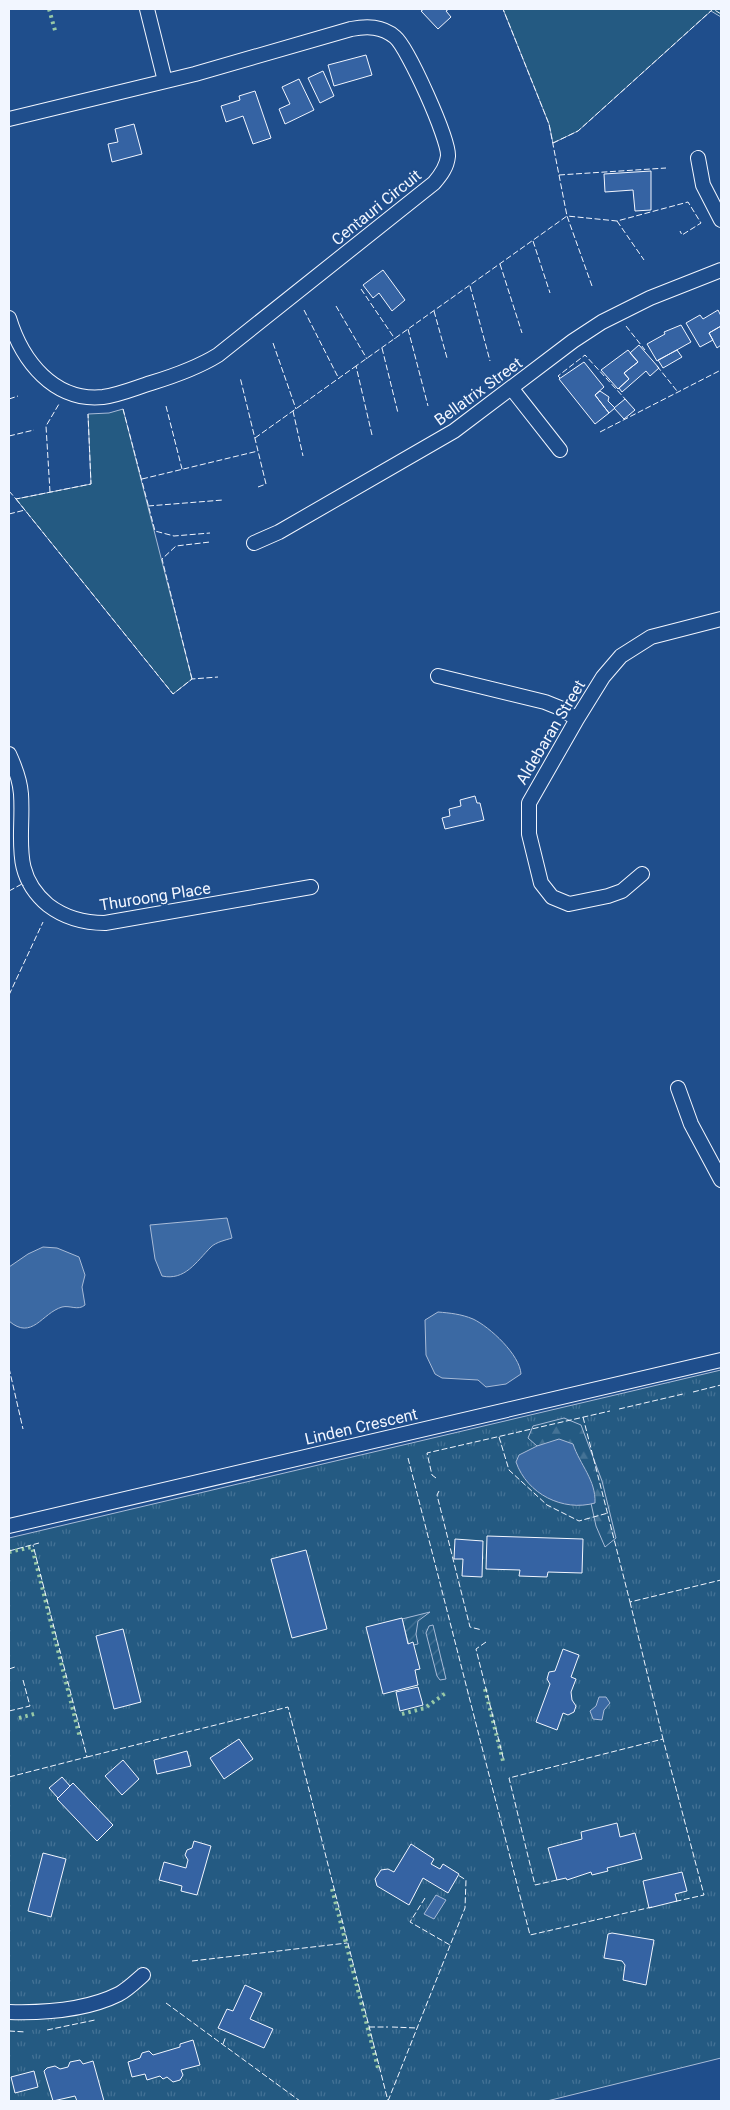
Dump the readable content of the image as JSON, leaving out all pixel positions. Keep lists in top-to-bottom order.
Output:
{
  "streets": {
    "street": [
      "Centauri Circuit",
      "Bellatrix Street",
      "Aldebaran Street",
      "Thuroong Place",
      "Linden Crescent"
    ]
  }
}
